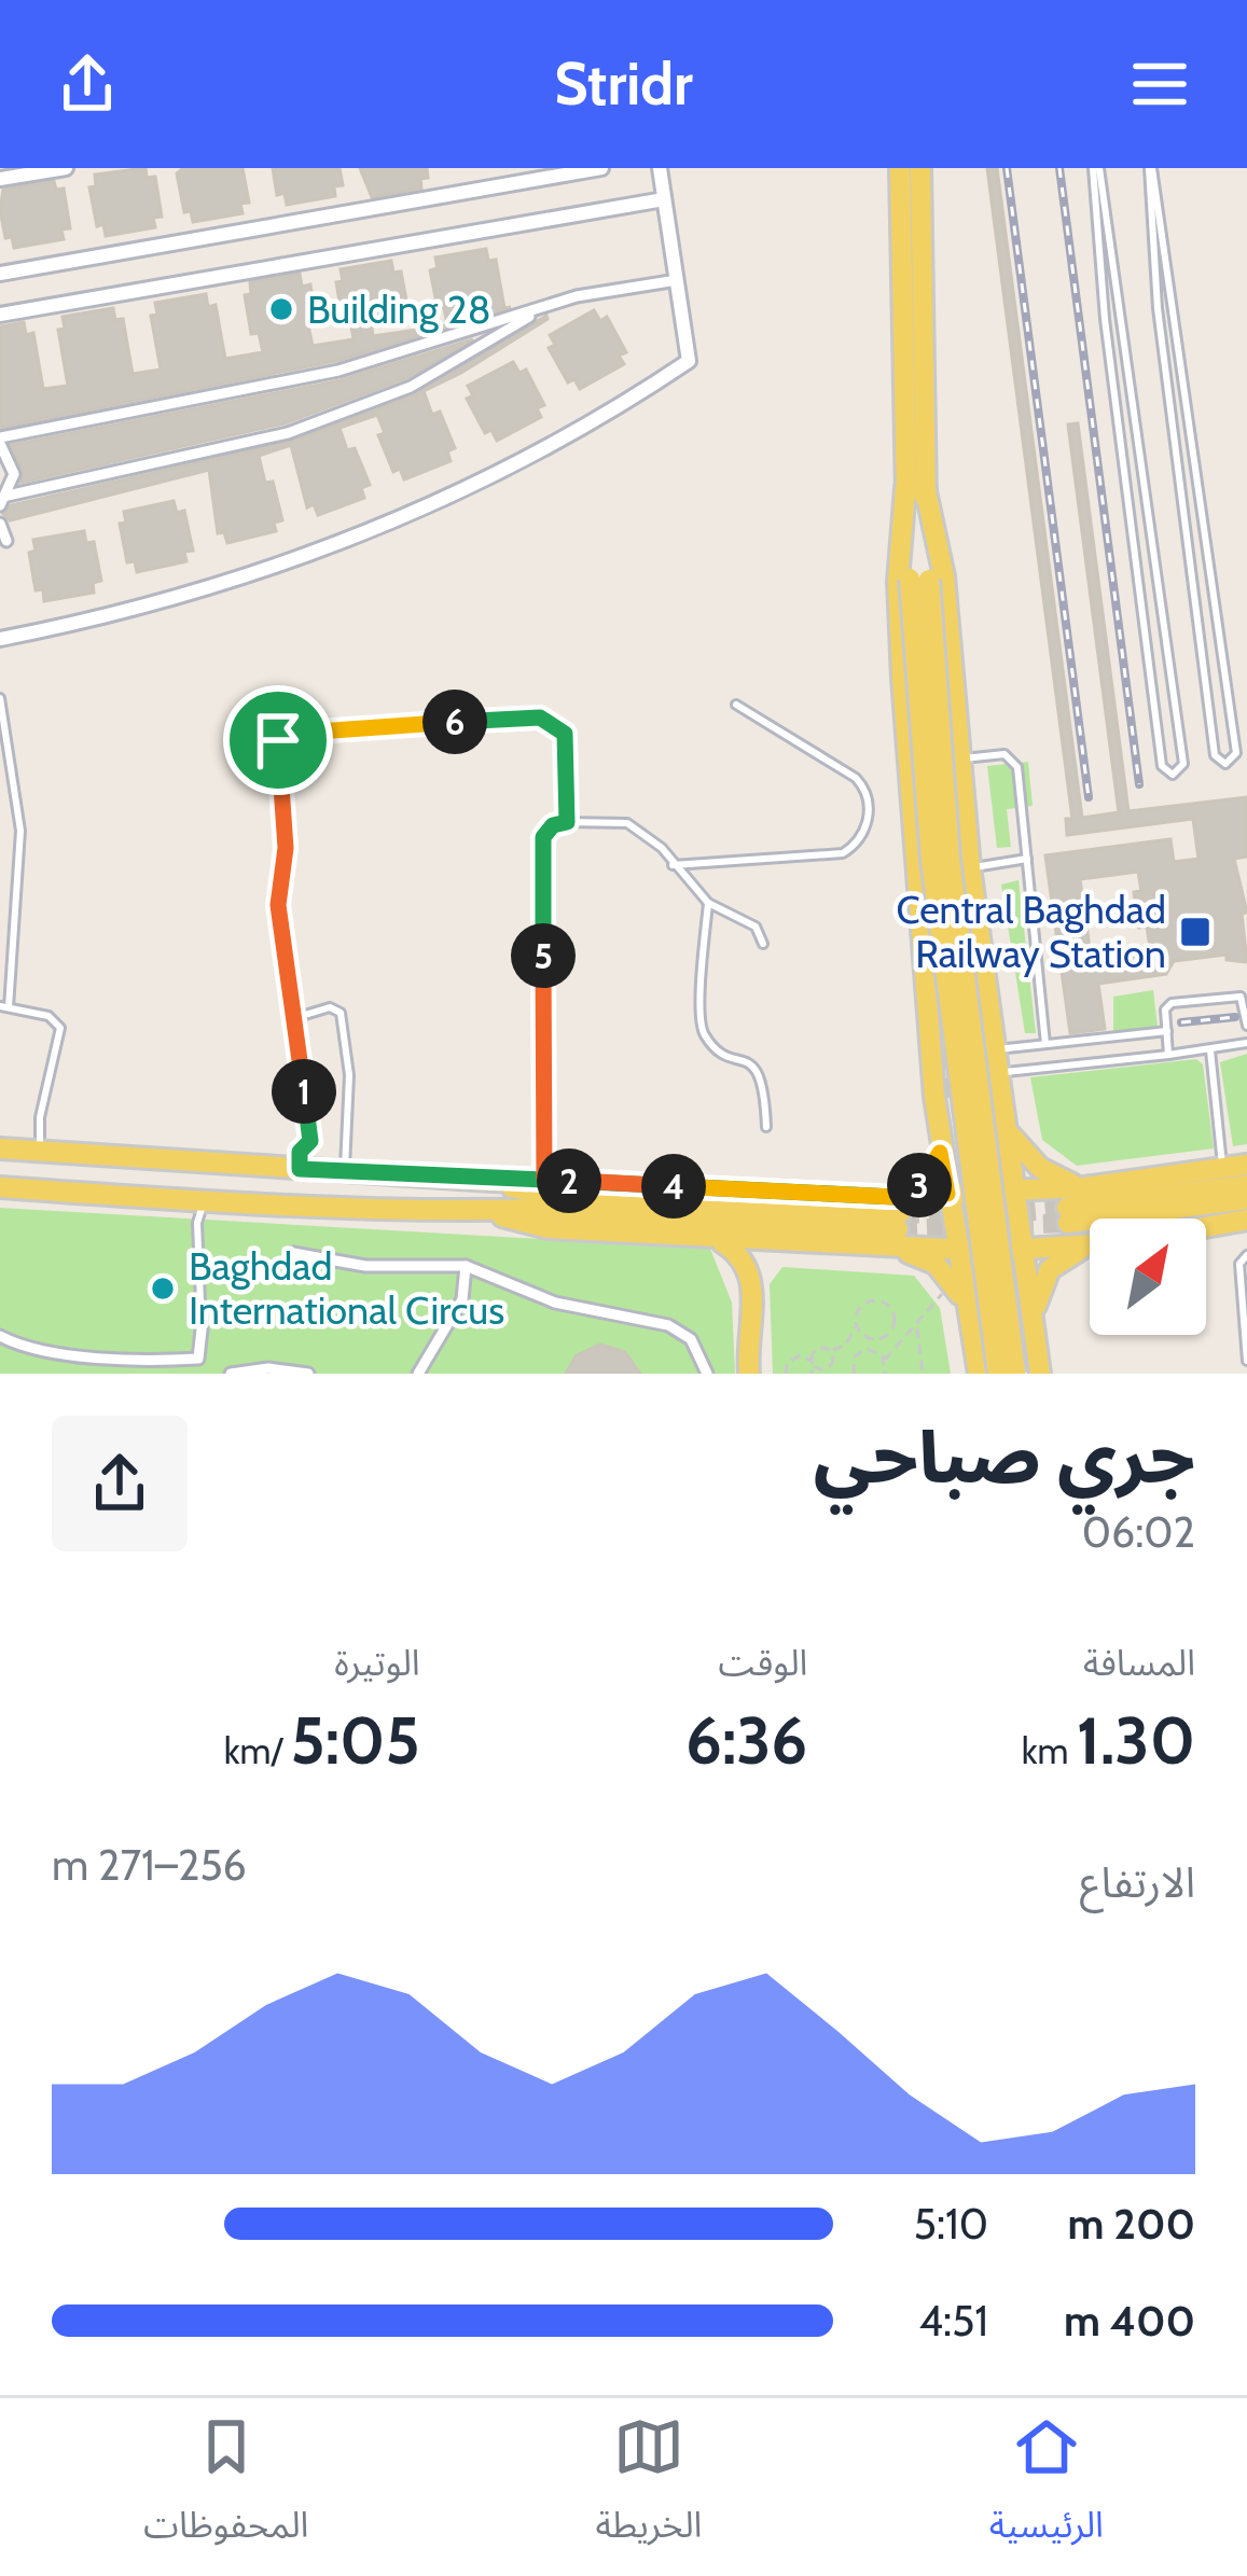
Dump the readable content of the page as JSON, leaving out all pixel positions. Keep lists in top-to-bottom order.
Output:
{
  "places": {
    "other": ["Building 28", "Baghdad International Circus"],
    "transit": ["Central Baghdad Railway Station"]
  },
  "north": "top right",
  "page": {
    "header": "Stridr",
    "pins": [
      "6",
      "5",
      "1",
      "2",
      "3",
      "4"
    ],
    "heading": ["جري صباحي", "06:02"],
    "stats": [
      ["المسافة", "1.30 km"],
      ["الوقت", "6:36"],
      ["الوتيرة", "5:05 /km"]
    ],
    "chart": ["الارتفاع", "256–271 m"],
    "list": [
      {
        "name": "200 m",
        "note": "5:10"
      },
      {
        "name": "400 m",
        "note": "4:51"
      }
    ],
    "tabs": ["الرئيسية", "الخريطة", "المحفوظات"]
  }
}
